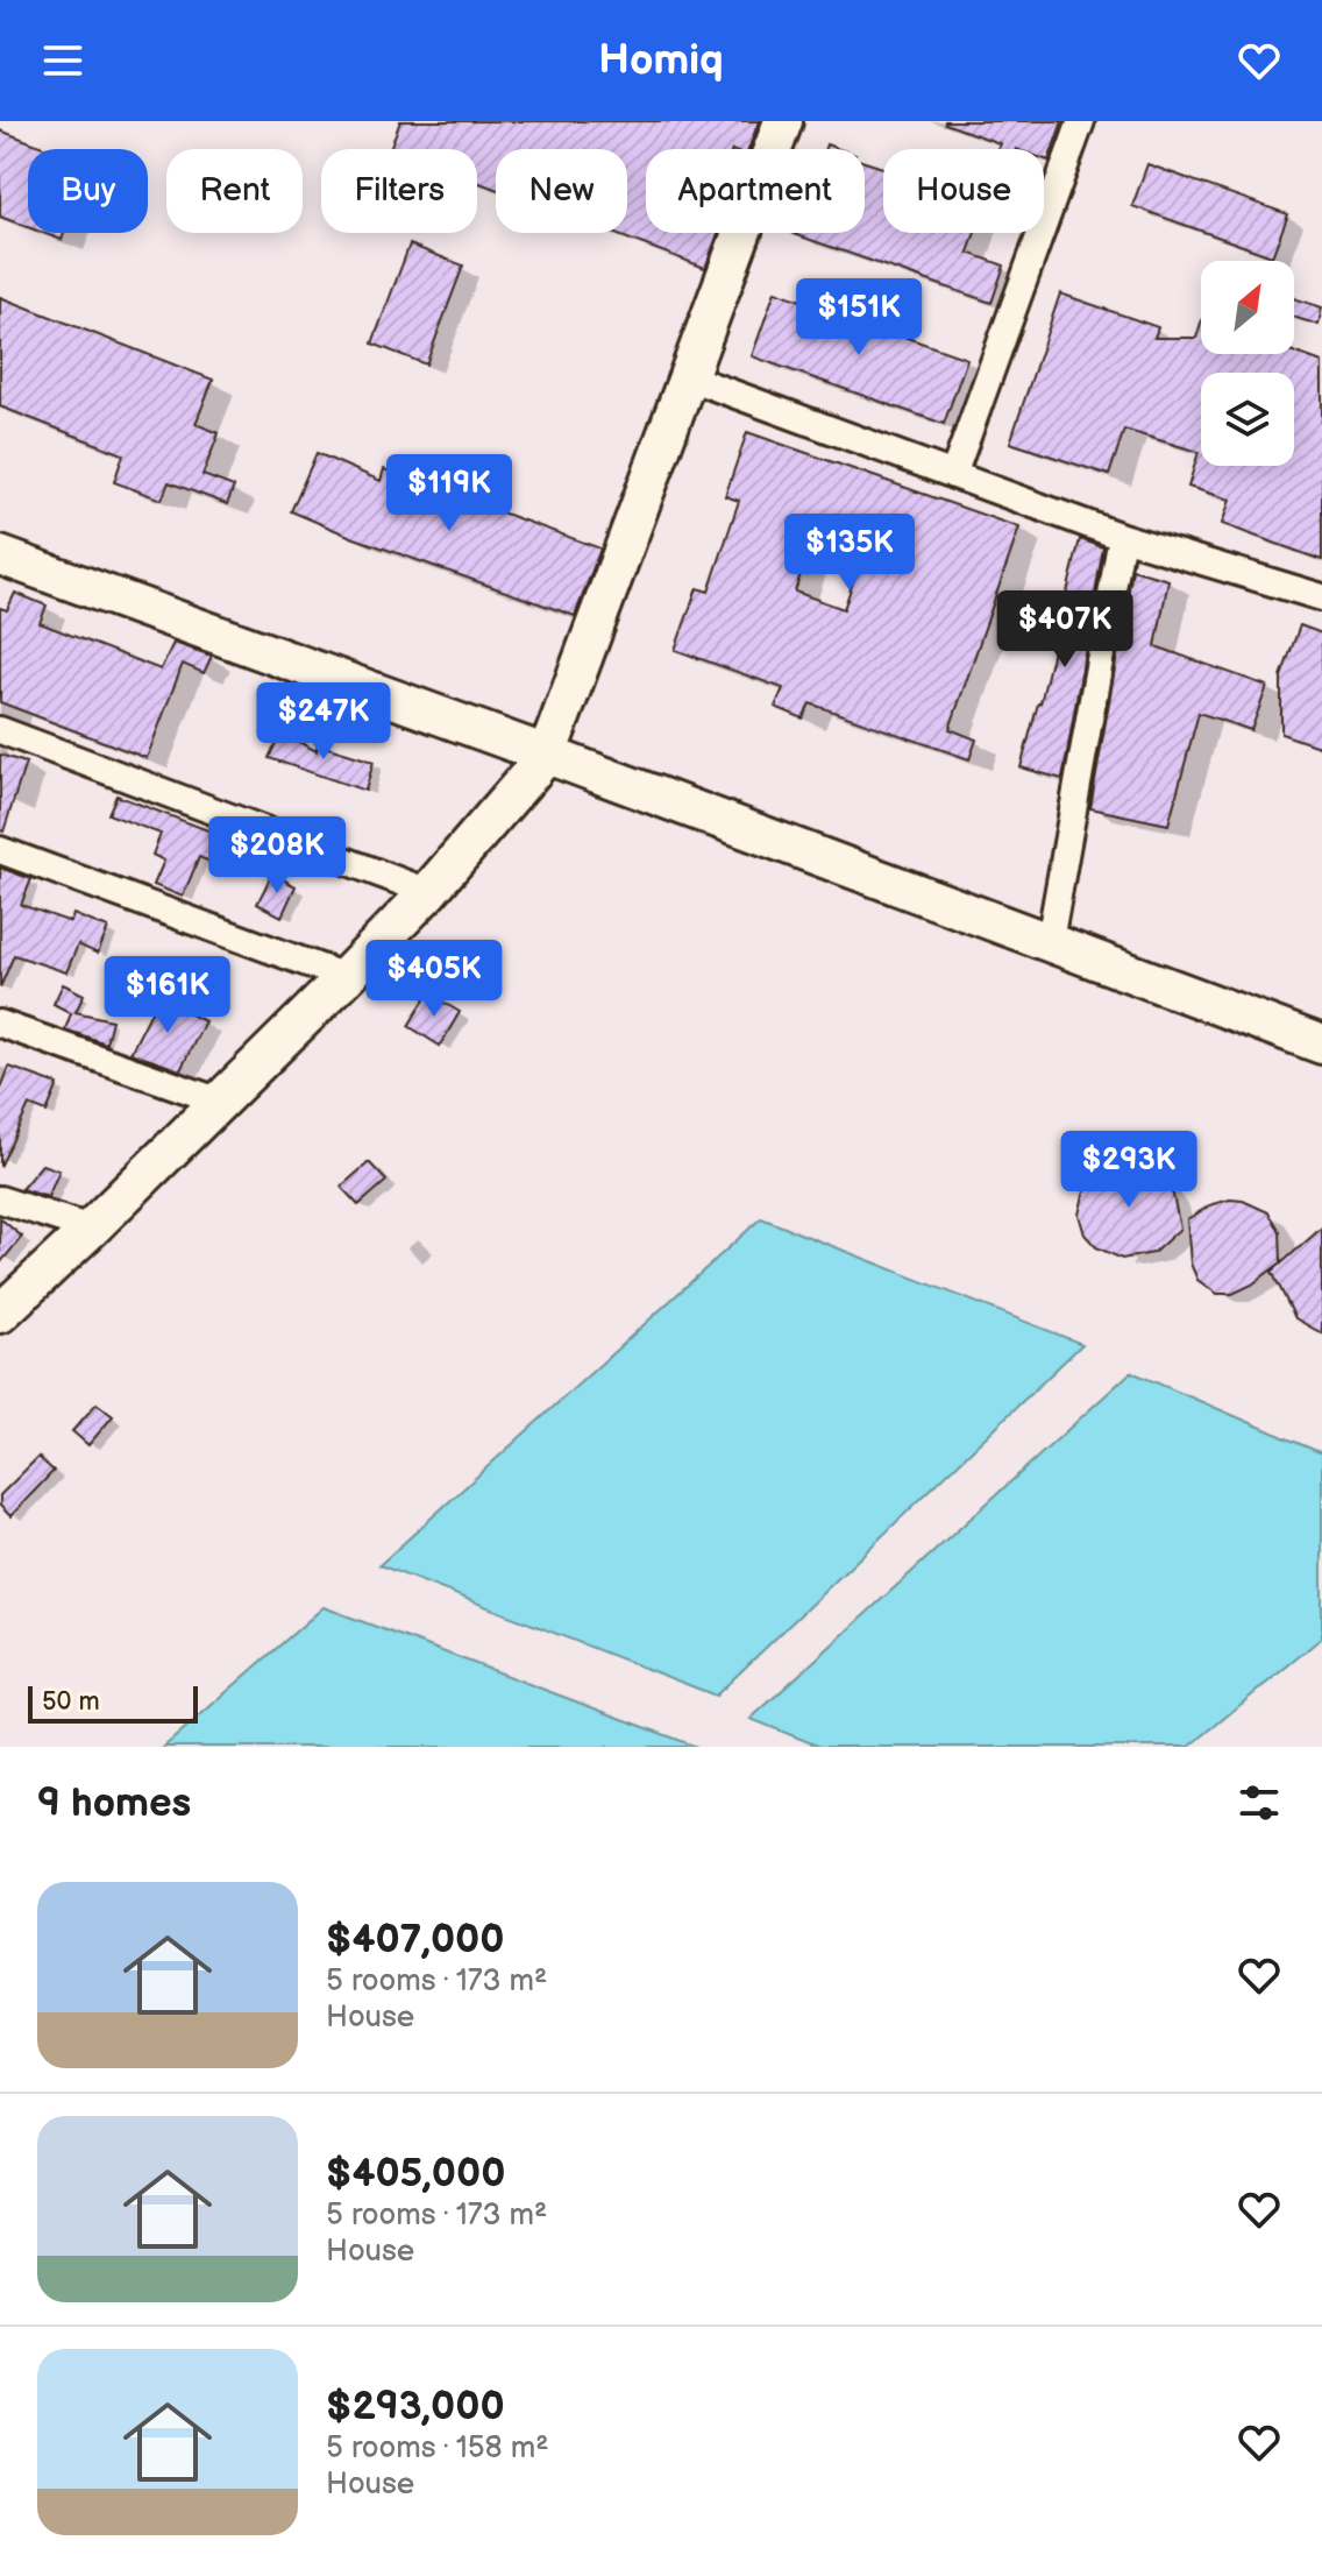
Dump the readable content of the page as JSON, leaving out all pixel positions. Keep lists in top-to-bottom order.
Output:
{
  "scale_bar": "50 m",
  "north": "top right",
  "page": {
    "header": "Homiq",
    "chip": [
      "Buy",
      "Rent",
      "Filters",
      "New",
      "Apartment",
      "House"
    ],
    "price": [
      "$151K",
      "$119K",
      "$135K",
      "$407K",
      "$247K",
      "$208K",
      "$405K",
      "$161K",
      "$293K"
    ],
    "scale": "50 m",
    "heading": "9 homes",
    "list": [
      {
        "name": "$407,000",
        "note": "5 rooms · 173 m² · House"
      },
      {
        "name": "$405,000",
        "note": "5 rooms · 173 m² · House"
      },
      {
        "name": "$293,000",
        "note": "5 rooms · 158 m² · House"
      }
    ]
  }
}
